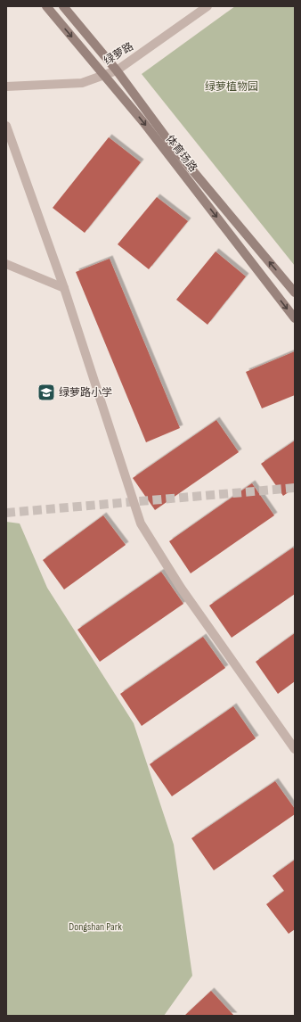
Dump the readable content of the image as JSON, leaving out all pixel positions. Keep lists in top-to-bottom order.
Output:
{
  "streets": {
    "main road": ["体育场路"],
    "street": ["绿萝路"]
  },
  "crossings": [
    ["绿萝路", "体育场路"]
  ],
  "parks": ["绿萝植物园", "Dongshan Park"],
  "places": {
    "school or university": ["绿萝路小学"]
  }
}
